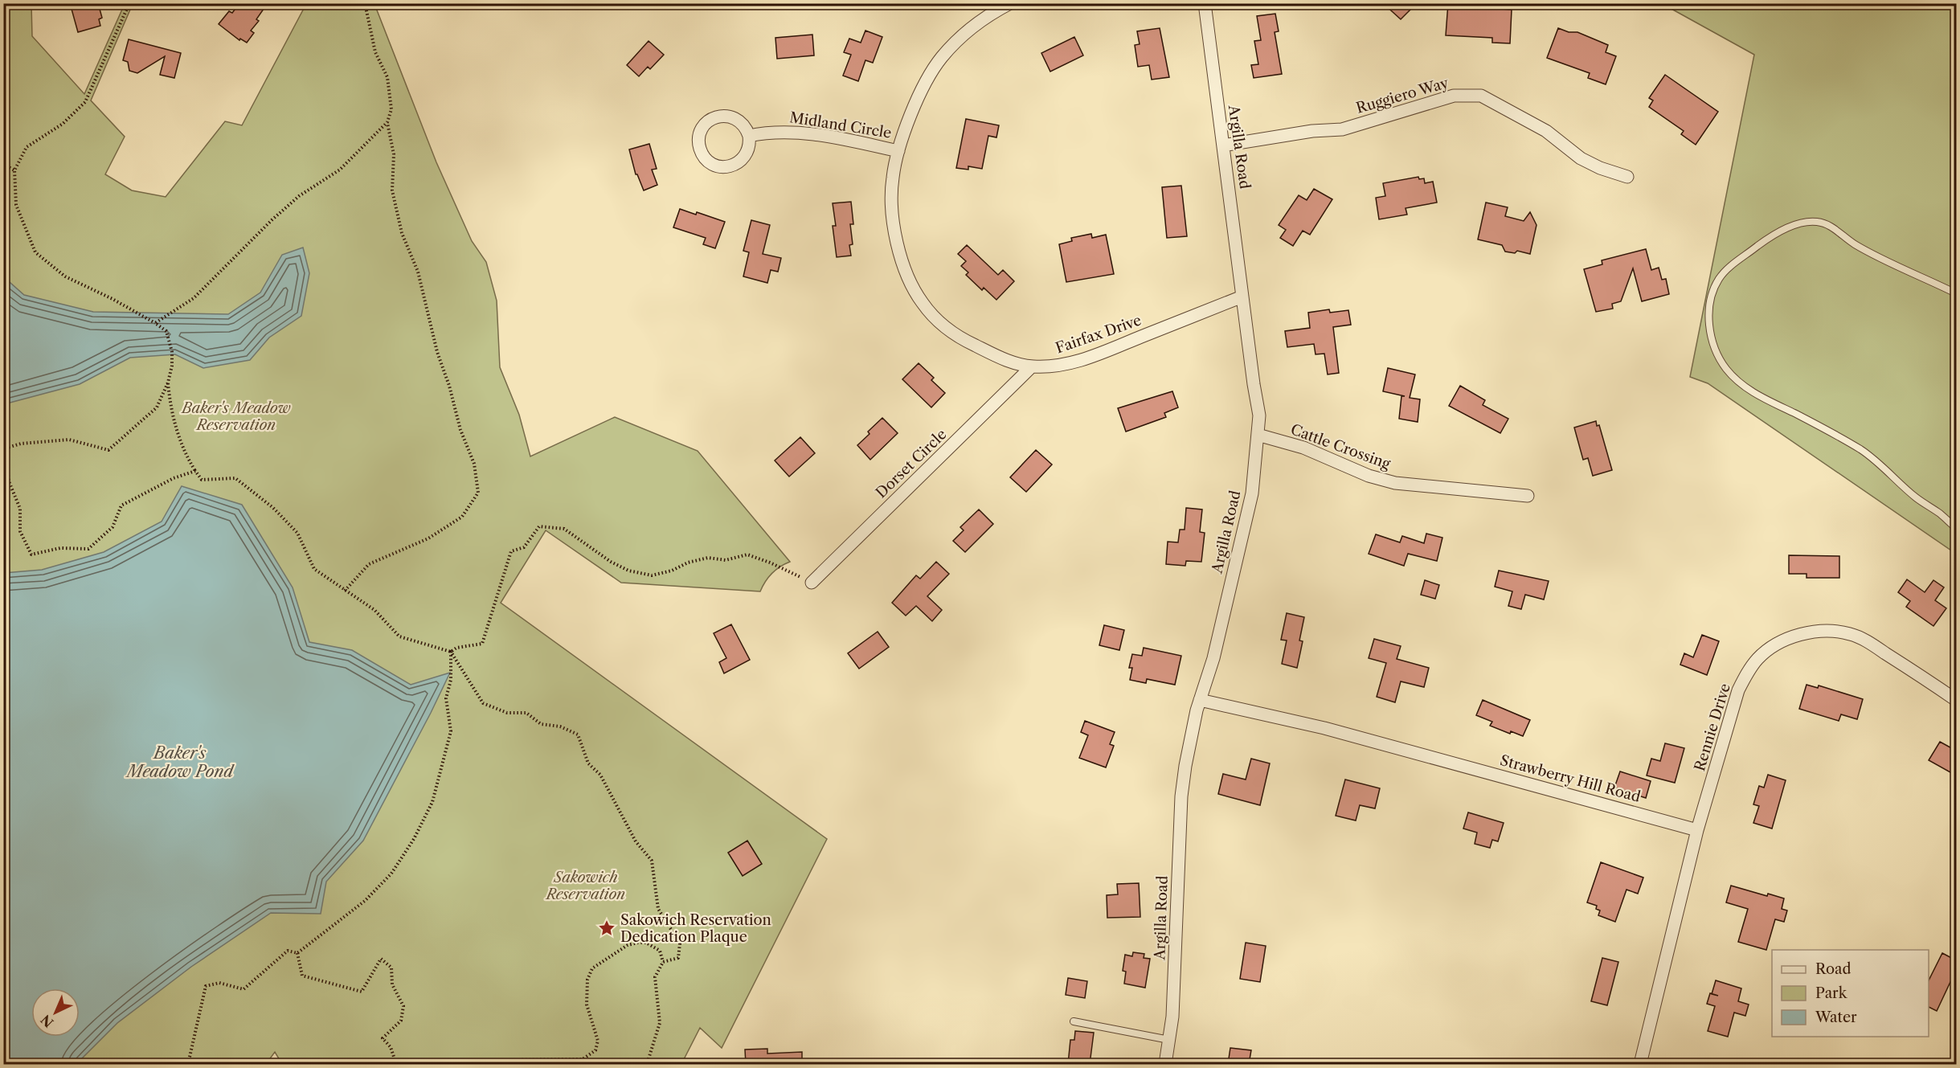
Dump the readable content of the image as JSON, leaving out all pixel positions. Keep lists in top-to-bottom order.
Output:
{
  "streets": {
    "street": [
      "Ruggiero Way",
      "Midland Circle",
      "Argilla Road",
      "Fairfax Drive",
      "Cattle Crossing",
      "Dorset Circle",
      "Rennie Drive",
      "Strawberry Hill Road"
    ]
  },
  "crossings": [
    ["Ruggiero Way", "Argilla Road"],
    ["Midland Circle", "Fairfax Drive"],
    ["Argilla Road", "Fairfax Drive"],
    ["Argilla Road", "Cattle Crossing"],
    ["Argilla Road", "Strawberry Hill Road"],
    ["Fairfax Drive", "Dorset Circle"],
    ["Rennie Drive", "Strawberry Hill Road"]
  ],
  "water": ["Baker's Meadow Pond"],
  "parks": ["Baker's Meadow Reservation", "Sakowich Reservation"],
  "places": {
    "place": ["Sakowich Reservation Dedication Plaque"]
  },
  "legend": ["Road", "Park", "Water"],
  "north": "bottom left"
}
